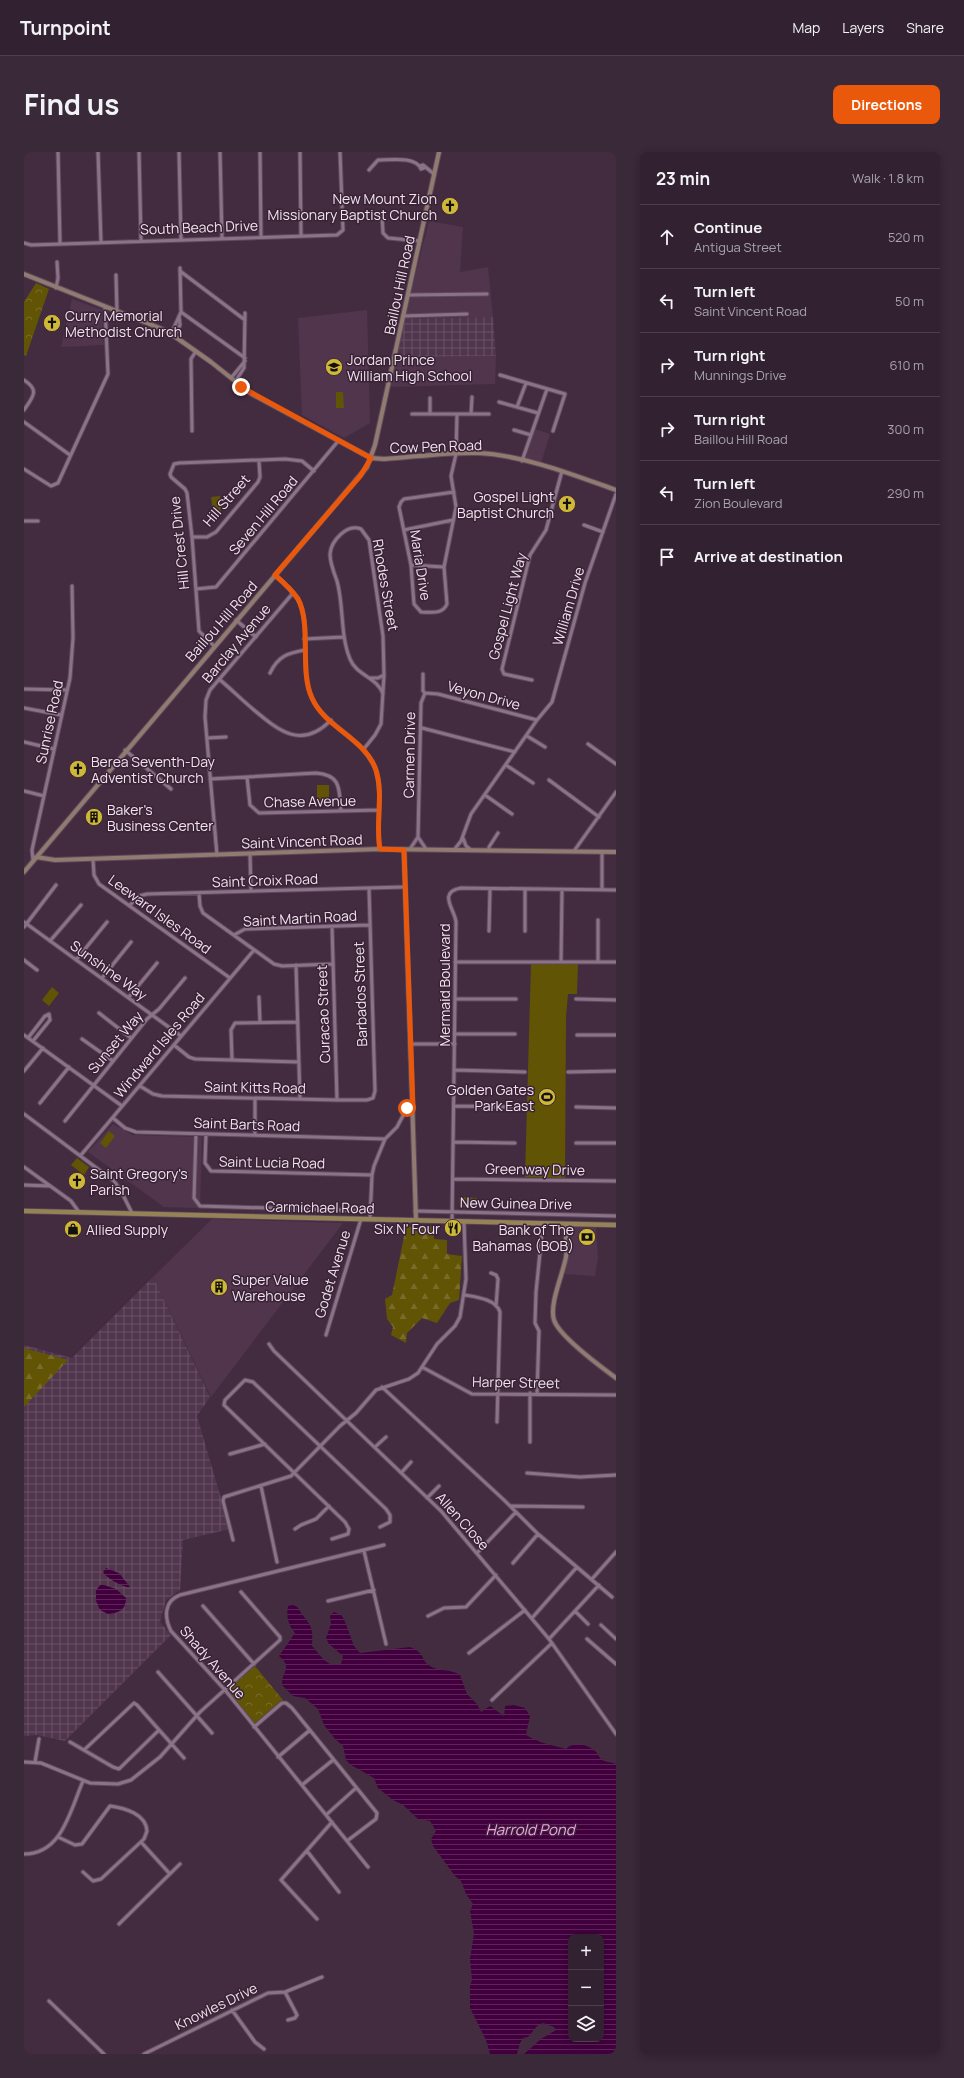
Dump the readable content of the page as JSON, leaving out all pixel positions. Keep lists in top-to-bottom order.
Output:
{
  "streets": {
    "main road": [
      "Baillou Hill Road",
      "Cow Pen Road",
      "Saint Vincent Road",
      "Carmichael Road"
    ],
    "street": [
      "South Beach Drive",
      "Hill Street",
      "Seven Hill Road",
      "Hill Crest Drive",
      "Maria Drive",
      "Rhodes Street",
      "Gospel Light Way",
      "William Drive",
      "Barclay Avenue",
      "Veyon Drive",
      "Sunrise Road",
      "Carmen Drive",
      "Chase Avenue",
      "Saint Croix Road",
      "Leeward Isles Road",
      "Saint Martin Road",
      "Sunshine Way",
      "Mermaid Boulevard",
      "Barbados Street",
      "Curacao Street",
      "Sunset Way",
      "Windward Isles Road",
      "Saint Kitts Road",
      "Saint Barts Road",
      "Saint Lucia Road",
      "Greenway Drive",
      "New Guinea Drive",
      "Godet Avenue",
      "Harper Street",
      "Allen Close",
      "Shady Avenue",
      "Knowles Drive"
    ]
  },
  "crossings": [
    ["Baillou Hill Road", "Cow Pen Road"],
    ["Baillou Hill Road", "Hill Crest Drive"],
    ["Baillou Hill Road", "Sunrise Road"],
    ["Baillou Hill Road", "Saint Vincent Road"],
    ["Cow Pen Road", "Maria Drive"],
    ["Cow Pen Road", "Gospel Light Way"],
    ["Cow Pen Road", "William Drive"],
    ["Hill Street", "Hill Crest Drive"],
    ["Seven Hill Road", "Hill Crest Drive"],
    ["William Drive", "Veyon Drive"],
    ["Barclay Avenue", "Saint Vincent Road"],
    ["Veyon Drive", "Carmen Drive"],
    ["Sunrise Road", "Saint Vincent Road"],
    ["Saint Vincent Road", "Leeward Isles Road"],
    ["Saint Croix Road", "Leeward Isles Road"],
    ["Saint Croix Road", "Barbados Street"],
    ["Leeward Isles Road", "Windward Isles Road"],
    ["Saint Martin Road", "Barbados Street"],
    ["Saint Martin Road", "Curacao Street"],
    ["Sunshine Way", "Sunset Way"],
    ["Sunshine Way", "Windward Isles Road"],
    ["Mermaid Boulevard", "Greenway Drive"],
    ["Mermaid Boulevard", "New Guinea Drive"],
    ["Mermaid Boulevard", "Carmichael Road"],
    ["Barbados Street", "Saint Kitts Road"],
    ["Curacao Street", "Saint Kitts Road"],
    ["Windward Isles Road", "Saint Kitts Road"],
    ["Windward Isles Road", "Saint Barts Road"],
    ["Saint Barts Road", "Saint Lucia Road"],
    ["Carmichael Road", "Godet Avenue"]
  ],
  "water": ["Harrold Pond"],
  "places": {
    "church": [
      "New Mount Zion Missionary Baptist Church",
      "Curry Memorial Methodist Church",
      "Gospel Light Baptist Church",
      "Berea Seventh-Day Adventist Church",
      "Saint Gregory's Parish"
    ],
    "school or university": ["Jordan Prince William High School"],
    "building": ["Baker's Business Center", "Super Value Warehouse"],
    "sports": ["Golden Gates Park East"],
    "restaurant": ["Six N' Four"],
    "shop": ["Allied Supply"],
    "bank": ["Bank of The Bahamas (BOB)"]
  },
  "page": {
    "header": "Turnpoint",
    "nav": ["Map", "Layers", "Share"],
    "title": "Find us",
    "buttons": "Directions",
    "heading": ["23 min", "Walk · 1.8 km"],
    "list": [
      ["Continue", "Antigua Street", "520 m"],
      ["Turn left", "Saint Vincent Road", "50 m"],
      ["Turn right", "Munnings Drive", "610 m"],
      ["Turn right", "Baillou Hill Road", "300 m"],
      ["Turn left", "Zion Boulevard", "290 m"],
      "Arrive at destination"
    ],
    "map_buttons": ["+", "−"]
  }
}
